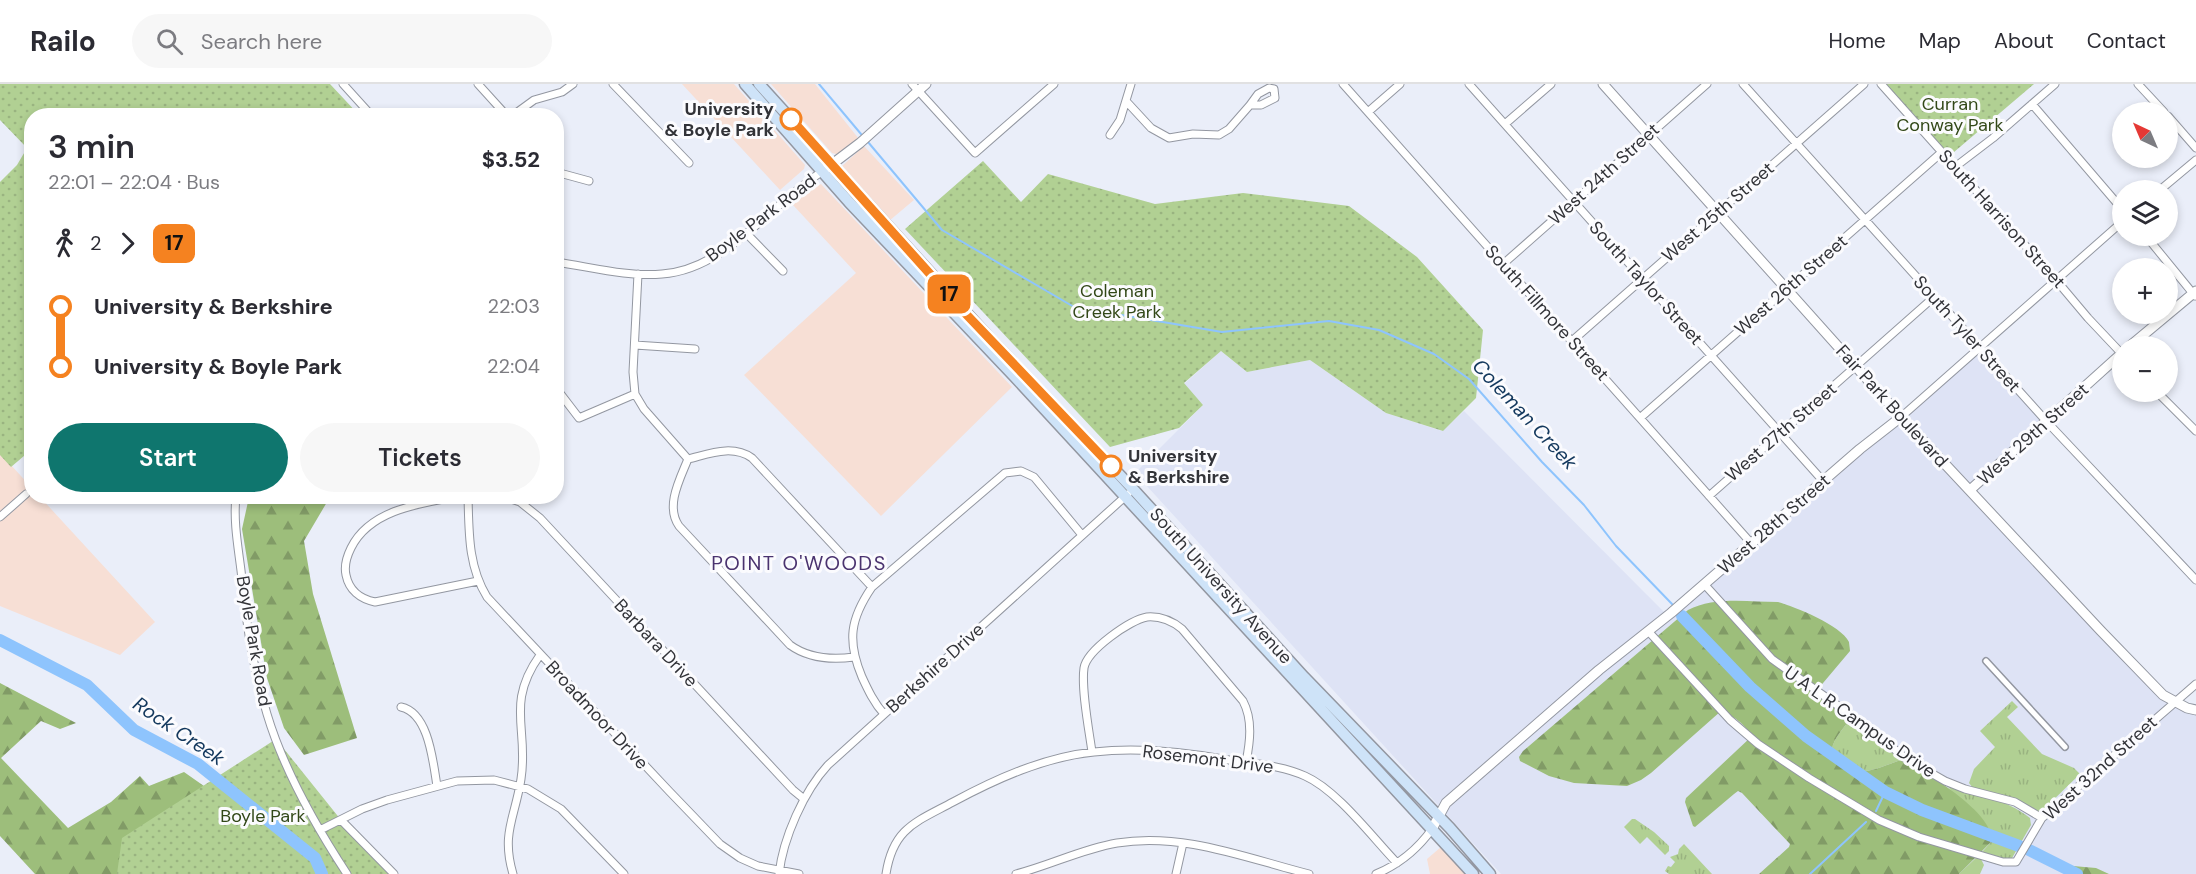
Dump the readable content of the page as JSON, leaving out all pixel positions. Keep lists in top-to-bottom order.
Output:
{
  "streets": {
    "main road": ["South University Avenue"],
    "street": [
      "West 24th Street",
      "West 25th Street",
      "Boyle Park Road",
      "South Harrison Street",
      "South Taylor Street",
      "West 26th Street",
      "South Fillmore Street",
      "South Tyler Street",
      "Fair Park Boulevard",
      "West 27th Street",
      "West 29th Street",
      "West 28th Street",
      "Barbara Drive",
      "Berkshire Drive",
      "Broadmoor Drive",
      "U A L R Campus Drive",
      "Rosemont Drive",
      "West 32nd Street"
    ]
  },
  "crossings": [
    ["West 24th Street", "South Taylor Street"],
    ["West 24th Street", "South Fillmore Street"],
    ["West 24th Street", "Fair Park Boulevard"],
    ["West 25th Street", "South Taylor Street"],
    ["West 25th Street", "South Fillmore Street"],
    ["West 25th Street", "South Tyler Street"],
    ["West 25th Street", "Fair Park Boulevard"],
    ["Boyle Park Road", "South University Avenue"],
    ["South Harrison Street", "West 26th Street"],
    ["South Harrison Street", "West 28th Street"],
    ["South Taylor Street", "West 26th Street"],
    ["South Taylor Street", "West 27th Street"],
    ["South Taylor Street", "West 28th Street"],
    ["West 26th Street", "South Fillmore Street"],
    ["West 26th Street", "South Tyler Street"],
    ["West 26th Street", "Fair Park Boulevard"],
    ["South Fillmore Street", "West 27th Street"],
    ["South Fillmore Street", "West 28th Street"],
    ["South Tyler Street", "West 27th Street"],
    ["South Tyler Street", "West 29th Street"],
    ["South Tyler Street", "West 28th Street"],
    ["Fair Park Boulevard", "West 27th Street"],
    ["Fair Park Boulevard", "West 29th Street"],
    ["Fair Park Boulevard", "West 28th Street"],
    ["Fair Park Boulevard", "West 32nd Street"],
    ["West 28th Street", "South University Avenue"],
    ["West 28th Street", "U A L R Campus Drive"],
    ["West 28th Street", "West 32nd Street"],
    ["South University Avenue", "Berkshire Drive"],
    ["Barbara Drive", "Berkshire Drive"],
    ["Berkshire Drive", "Broadmoor Drive"],
    ["U A L R Campus Drive", "West 32nd Street"]
  ],
  "districts": ["POINT O'WOODS"],
  "water": ["Coleman Creek", "Rock Creek"],
  "parks": ["Curran Conway Park", "Coleman Creek Park", "Boyle Park"],
  "places": ["University & Boyle Park", "University & Berkshire"],
  "lines": ["bus line 17"],
  "north": "top left",
  "page": {
    "header": "Railo",
    "search": "Search here",
    "nav": [
      "Home",
      "Map",
      "About",
      "Contact"
    ],
    "on_map": "17",
    "map_buttons": ["+", "−"],
    "heading": ["3 min", "22:01 – 22:04 · Bus", "$3.52"],
    "legs": ["2", "17"],
    "list": [
      {
        "name": "University & Berkshire",
        "value": "22:03"
      },
      {
        "name": "University & Boyle Park",
        "value": "22:04"
      }
    ],
    "buttons": ["Start", "Tickets"]
  }
}
